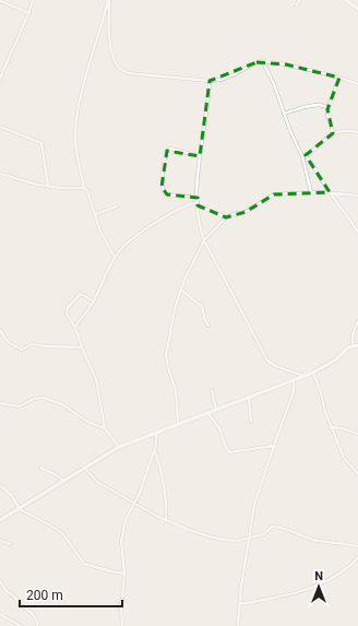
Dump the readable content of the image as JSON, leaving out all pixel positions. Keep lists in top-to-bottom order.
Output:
{
  "scale_bar": "200 m",
  "north": "top"
}
